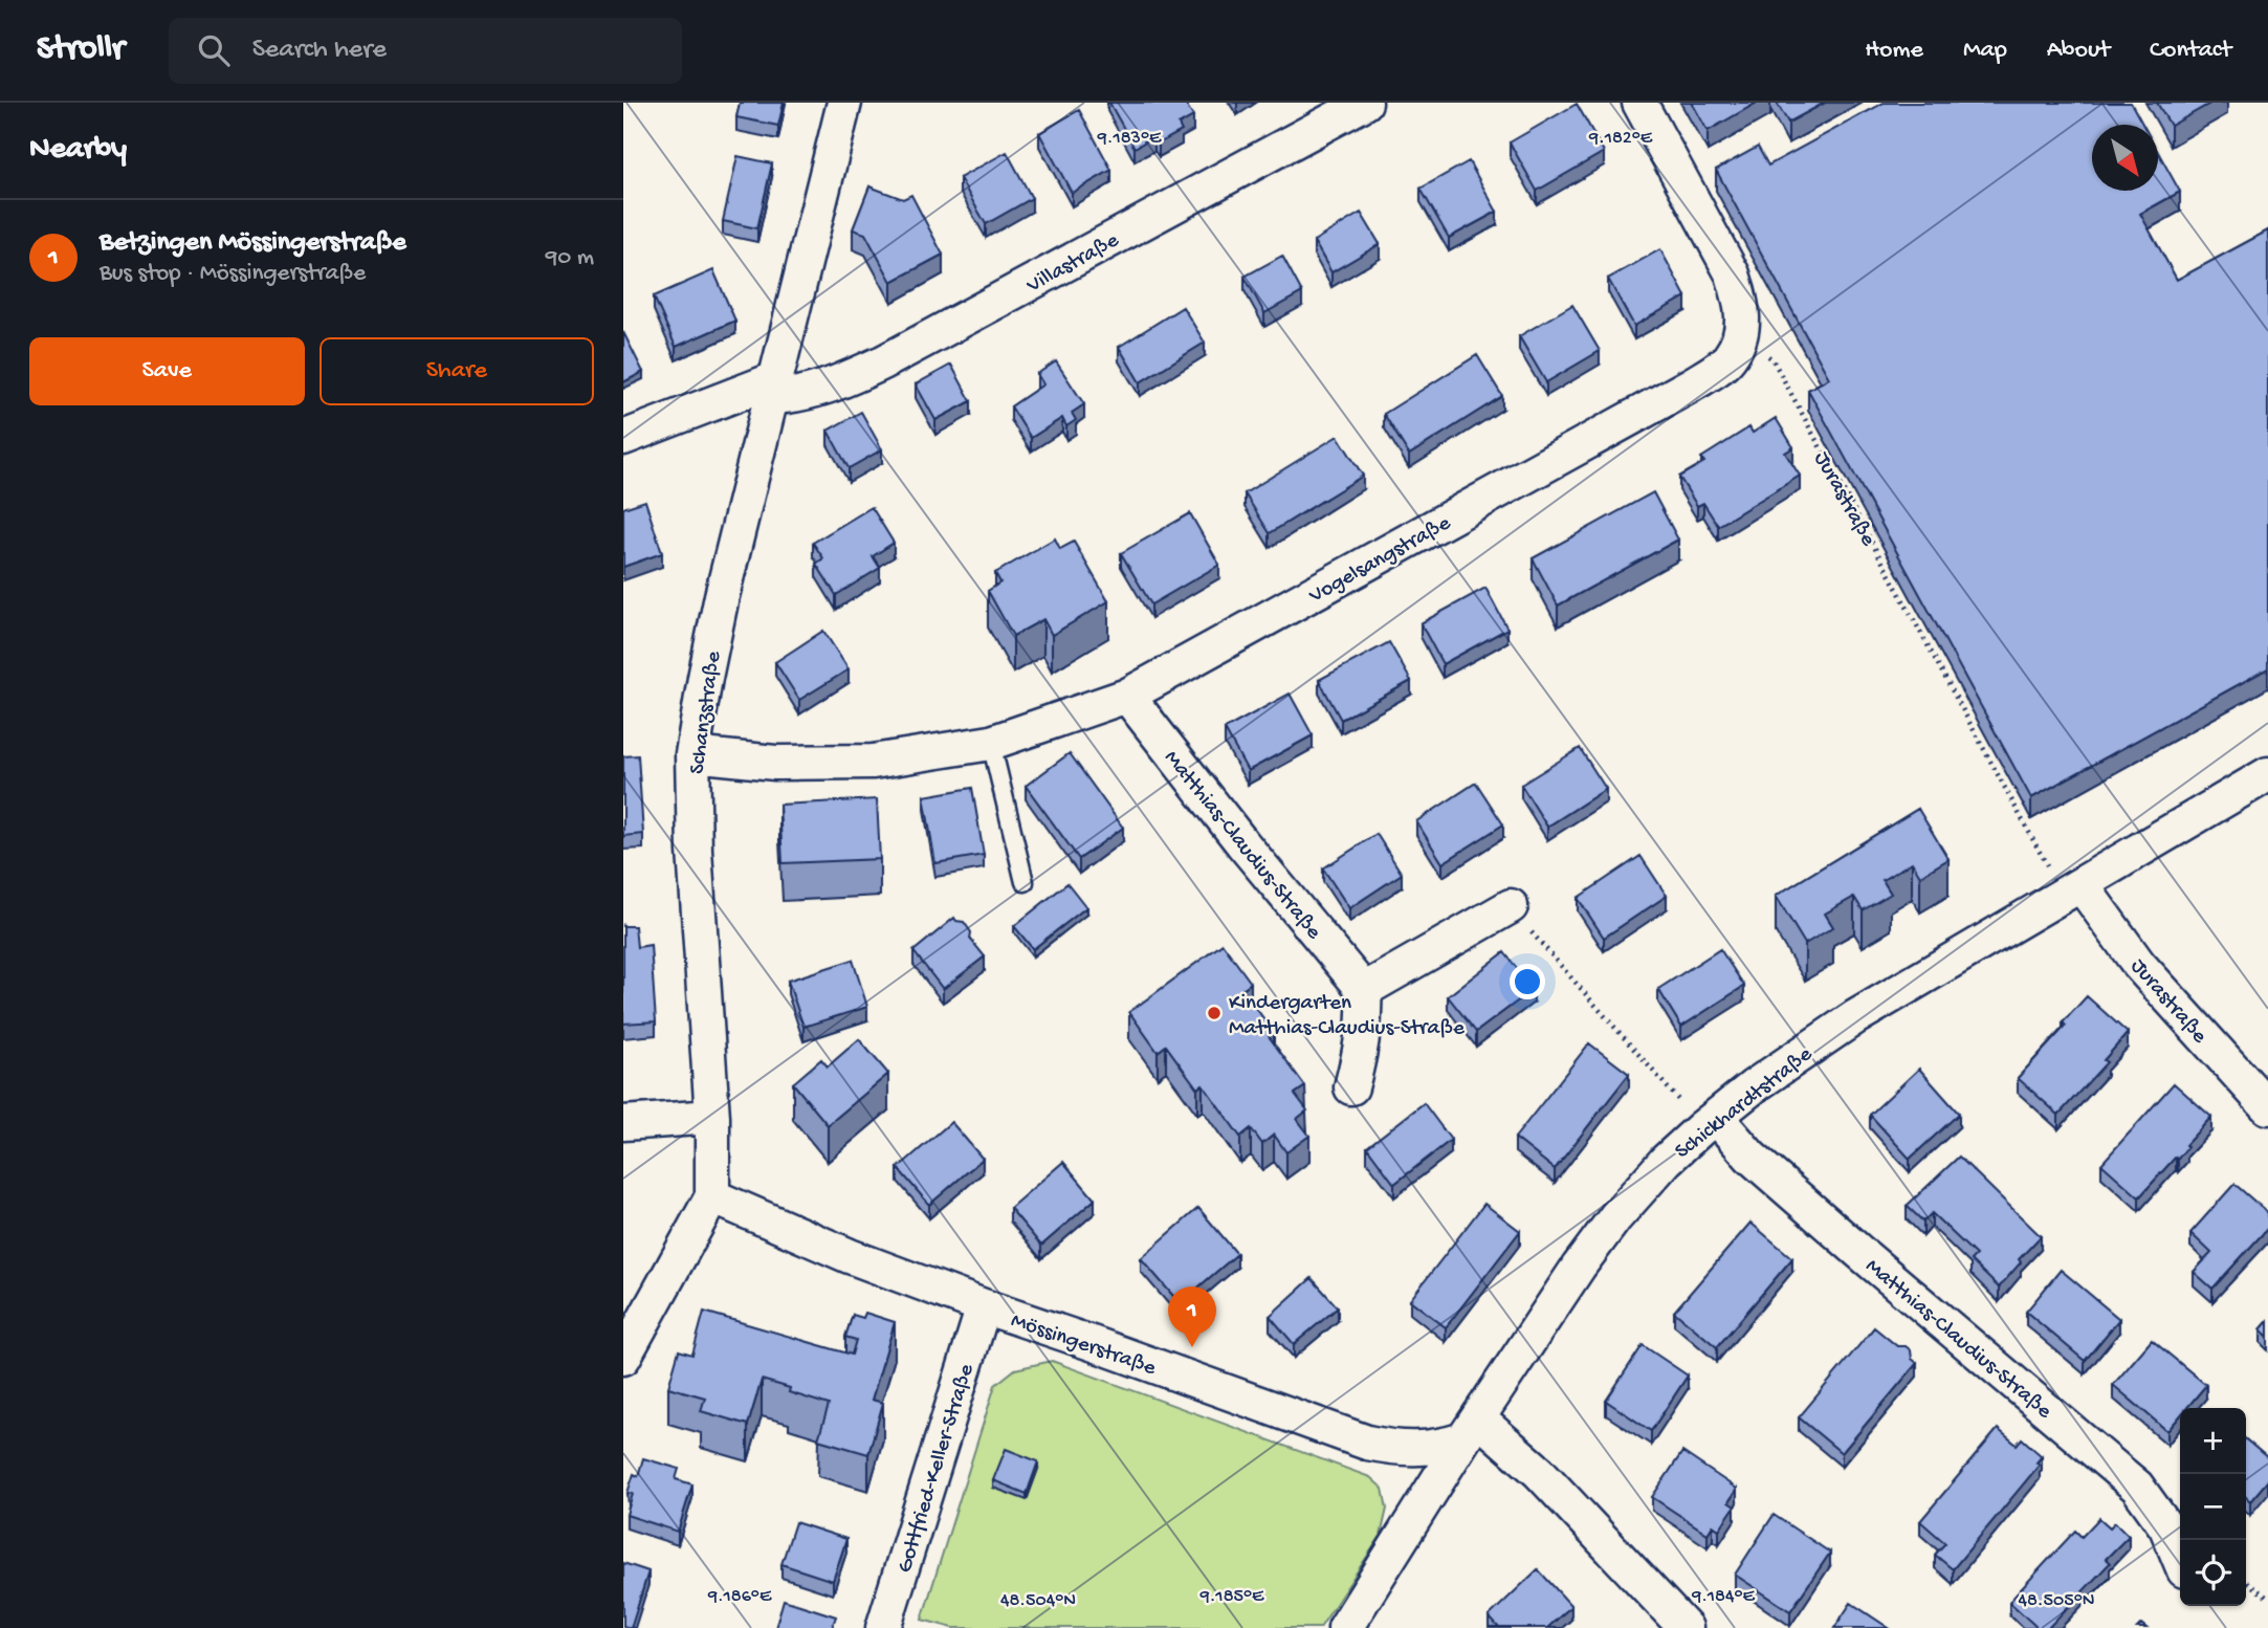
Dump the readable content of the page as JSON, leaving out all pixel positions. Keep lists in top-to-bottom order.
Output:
{
  "streets": {
    "street": [
      "Villastraße",
      "Jurastraße",
      "Vogelsangstraße",
      "Schanzstraße",
      "Matthias-Claudius-Straße",
      "Schickhardtstraße",
      "Mössingerstraße",
      "Gottfried-Keller-Straße"
    ]
  },
  "crossings": [
    ["Villastraße", "Schanzstraße"],
    ["Jurastraße", "Vogelsangstraße"],
    ["Jurastraße", "Schickhardtstraße"],
    ["Vogelsangstraße", "Schanzstraße"],
    ["Vogelsangstraße", "Matthias-Claudius-Straße"],
    ["Schanzstraße", "Mössingerstraße"],
    ["Matthias-Claudius-Straße", "Schickhardtstraße"],
    ["Schickhardtstraße", "Mössingerstraße"],
    ["Mössingerstraße", "Gottfried-Keller-Straße"]
  ],
  "places": ["Kindergarten Matthias-Claudius-Straße"],
  "north": "bottom right",
  "page": {
    "header": "Strollr",
    "search": "Search here",
    "nav": [
      "Home",
      "Map",
      "About",
      "Contact"
    ],
    "heading": "Nearby",
    "list": [
      {
        "mark": "1",
        "name": "Betzingen Mössingerstraße",
        "note": "Bus stop · Mössingerstraße",
        "value": "90 m"
      }
    ],
    "buttons": ["Save", "Share"],
    "pins": "1",
    "map_buttons": ["+", "−"]
  },
  "coordinates": [
    "9.183°E",
    "9.182°E",
    "9.186°E",
    "9.185°E",
    "9.184°E",
    "48.504°N",
    "48.505°N"
  ]
}
